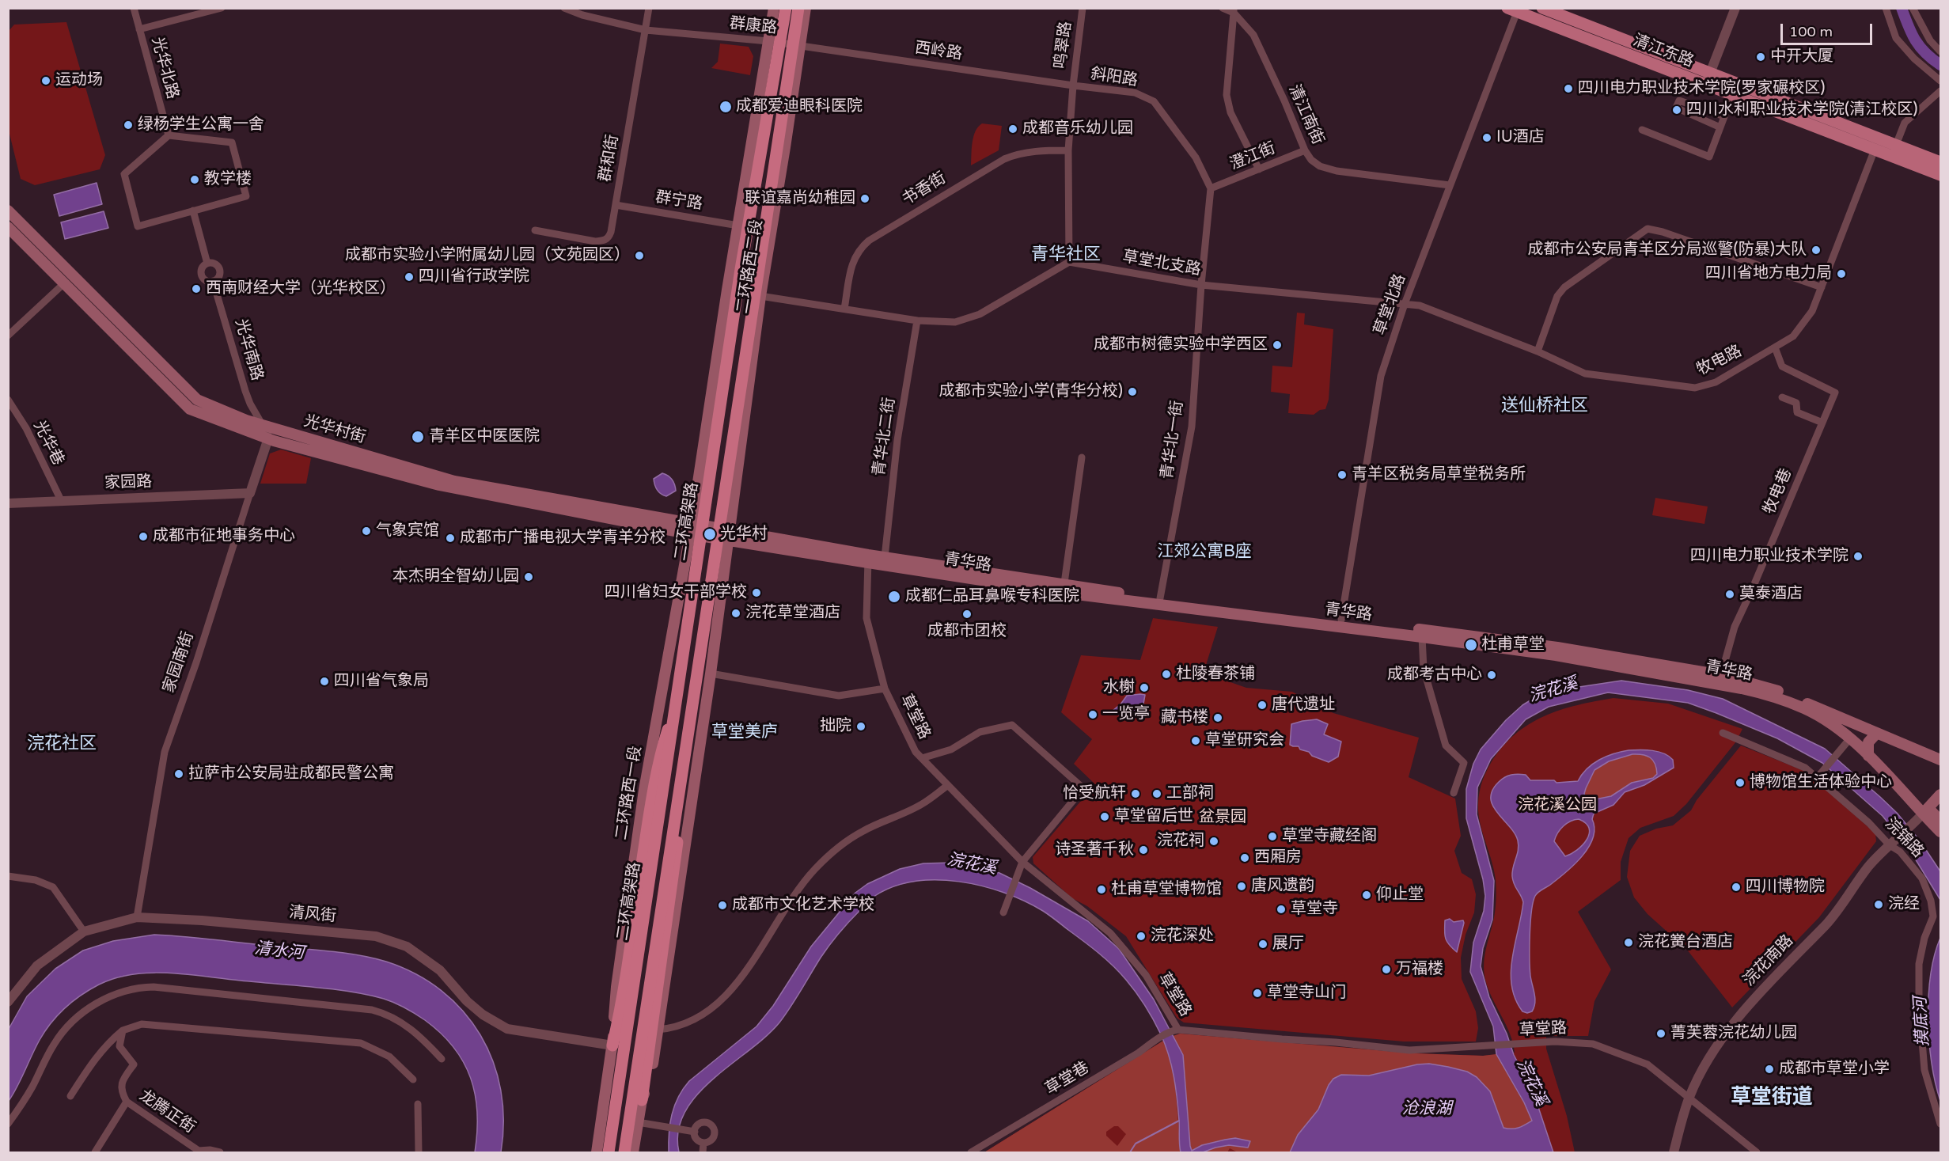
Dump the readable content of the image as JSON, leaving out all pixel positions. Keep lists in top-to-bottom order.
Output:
{
  "streets": {
    "highway": ["二环高架路"],
    "main road": [
      "清江东路",
      "二环路西二段",
      "光华村街",
      "青华路",
      "二环路西一段"
    ],
    "street": [
      "群康路",
      "鸣翠路",
      "西岭路",
      "光华北路",
      "斜阳路",
      "清江南街",
      "澄江街",
      "群和街",
      "书香街",
      "群宁路",
      "草堂北支路",
      "草堂北路",
      "光华南路",
      "牧电路",
      "青华北二街",
      "青华北一街",
      "光华巷",
      "家园路",
      "牧电巷",
      "家园南街",
      "草堂路",
      "浣锦路",
      "清风街",
      "浣花南路",
      "草堂巷",
      "龙腾正街"
    ]
  },
  "crossings": [
    ["群康路", "西岭路"],
    ["群康路", "群和街"],
    ["群康路", "二环路西二段"],
    ["鸣翠路", "西岭路"],
    ["鸣翠路", "斜阳路"],
    ["西岭路", "斜阳路"],
    ["西岭路", "二环路西二段"],
    ["清江东路", "草堂北路"],
    ["清江东路", "牧电路"],
    ["斜阳路", "澄江街"],
    ["斜阳路", "书香街"],
    ["斜阳路", "草堂北支路"],
    ["清江南街", "澄江街"],
    ["清江南街", "草堂北路"],
    ["群和街", "群宁路"],
    ["群宁路", "二环路西二段"],
    ["草堂北支路", "草堂北路"],
    ["草堂北支路", "牧电路"],
    ["草堂北支路", "青华北一街"],
    ["二环路西二段", "光华村街"],
    ["二环路西二段", "青华路"],
    ["二环路西二段", "二环路西一段"],
    ["草堂北路", "牧电路"],
    ["草堂北路", "青华路"],
    ["光华南路", "光华村街"],
    ["牧电路", "牧电巷"],
    ["光华村街", "青华路"],
    ["光华村街", "家园南街"],
    ["光华村街", "二环路西一段"],
    ["青华北二街", "青华路"],
    ["青华北一街", "青华路"],
    ["光华巷", "家园路"],
    ["家园路", "家园南街"],
    ["牧电巷", "青华路"],
    ["青华路", "草堂路"],
    ["青华路", "浣花南路"],
    ["家园南街", "清风街"],
    ["草堂路", "浣花南路"],
    ["草堂路", "草堂巷"],
    ["二环路西一段", "清风街"],
    ["浣锦路", "浣花南路"]
  ],
  "districts": [
    "青华社区",
    "送仙桥社区",
    "江郊公寓B座",
    "草堂美庐",
    "浣花社区",
    "草堂街道"
  ],
  "water": [
    "浣花溪",
    "清水河",
    "摸底河",
    "沧浪湖"
  ],
  "parks": ["浣花溪公园", "盆景园"],
  "places": [
    "中开大厦",
    "运动场",
    "四川电力职业技术学院(罗家碾校区)",
    "成都爱迪眼科医院",
    "四川水利职业技术学院(清江校区)",
    "绿杨学生公寓一舍",
    "成都音乐幼儿园",
    "IU酒店",
    "教学楼",
    "联谊嘉尚幼稚园",
    "成都市公安局青羊区分局巡警(防暴)大队",
    "成都市实验小学附属幼儿园（文苑园区）",
    "四川省地方电力局",
    "四川省行政学院",
    "西南财经大学（光华校区）",
    "成都市树德实验中学西区",
    "成都市实验小学(青华分校)",
    "青羊区中医医院",
    "青羊区税务局草堂税务所",
    "气象宾馆",
    "光华村",
    "成都市征地事务中心",
    "成都市广播电视大学青羊分校",
    "四川电力职业技术学院",
    "本杰明全智幼儿园",
    "四川省妇女干部学校",
    "莫泰酒店",
    "成都仁品耳鼻喉专科医院",
    "浣花草堂酒店",
    "成都市团校",
    "杜甫草堂",
    "杜陵春茶铺",
    "成都考古中心",
    "四川省气象局",
    "水榭",
    "唐代遗址",
    "一览亭",
    "藏书楼",
    "拙院",
    "草堂研究会",
    "拉萨市公安局驻成都民警公寓",
    "博物馆生活体验中心",
    "恰受航轩",
    "工部祠",
    "草堂留后世",
    "草堂寺藏经阁",
    "浣花祠",
    "诗圣著千秋",
    "西厢房",
    "唐风遗韵",
    "四川博物院",
    "杜甫草堂博物馆",
    "仰止堂",
    "浣经",
    "成都市文化艺术学校",
    "草堂寺",
    "浣花深处",
    "浣花黉台酒店",
    "展厅",
    "万福楼",
    "草堂寺山门",
    "菁芙蓉浣花幼儿园",
    "成都市草堂小学"
  ],
  "scale_bar": "100 m"
}
